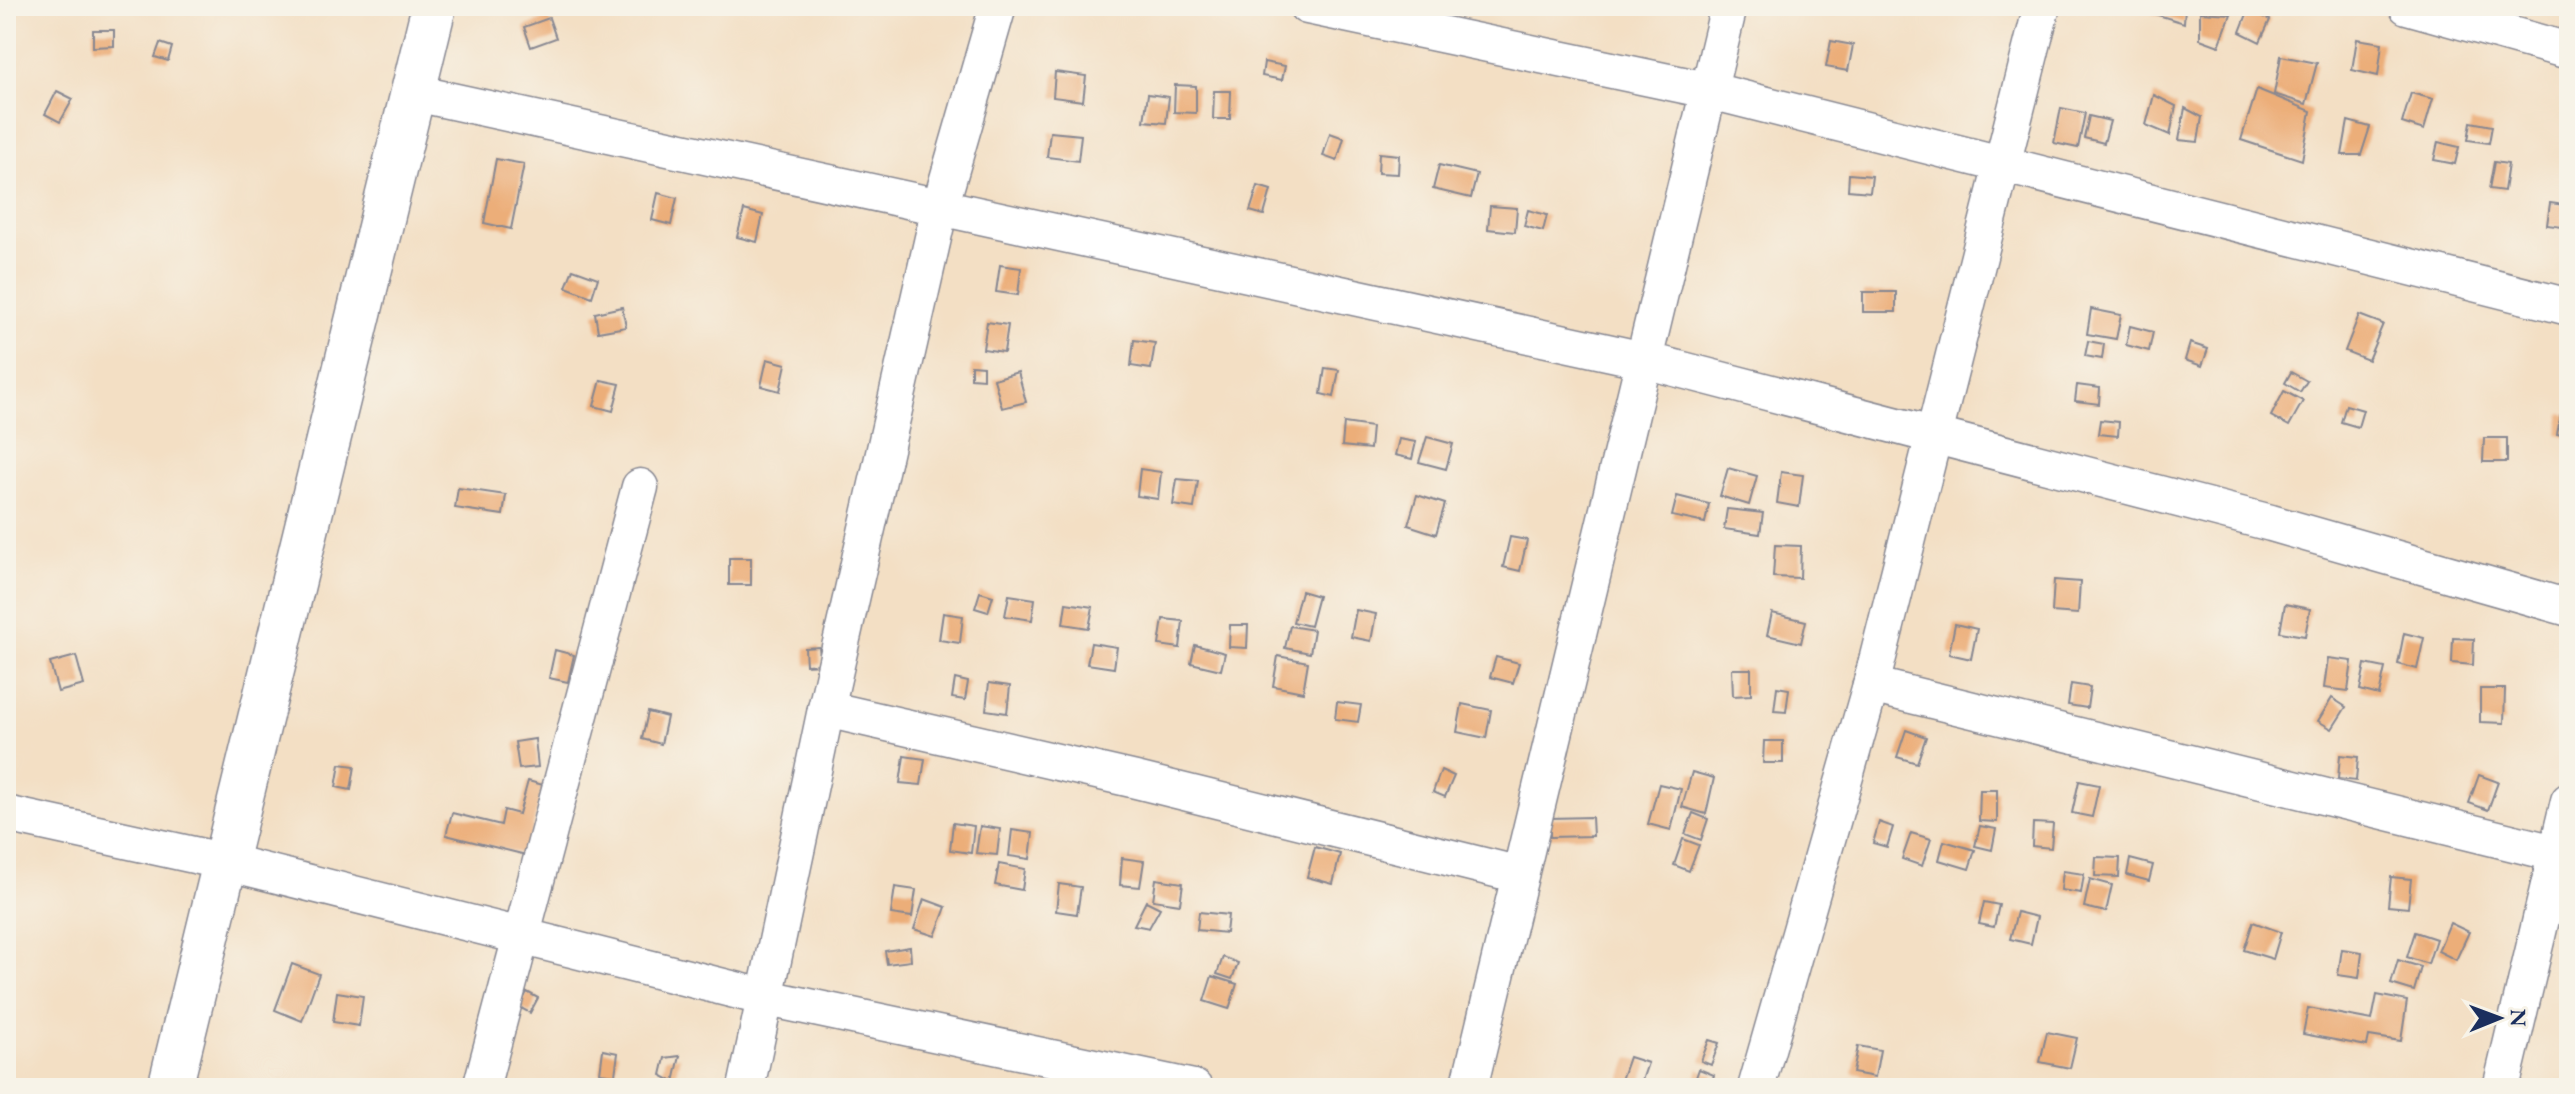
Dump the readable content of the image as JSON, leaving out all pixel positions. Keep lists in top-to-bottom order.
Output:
{
  "north": "right"
}
